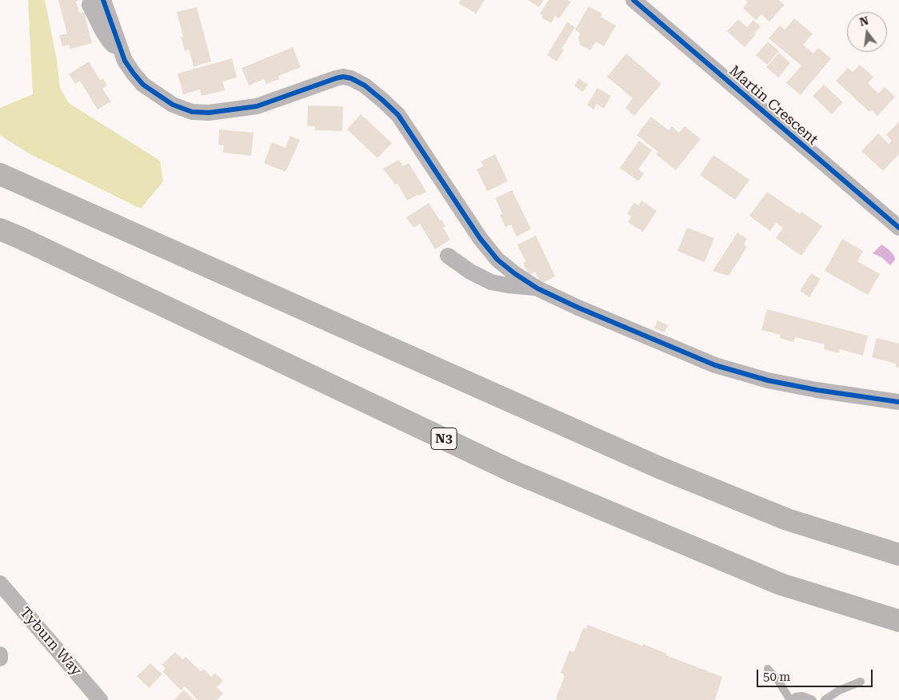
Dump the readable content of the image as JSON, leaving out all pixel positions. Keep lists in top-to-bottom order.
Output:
{
  "streets": {
    "highway": ["N3"],
    "street": ["Martin Crescent", "Tyburn Way"]
  },
  "scale_bar": "50 m",
  "north": "top"
}
